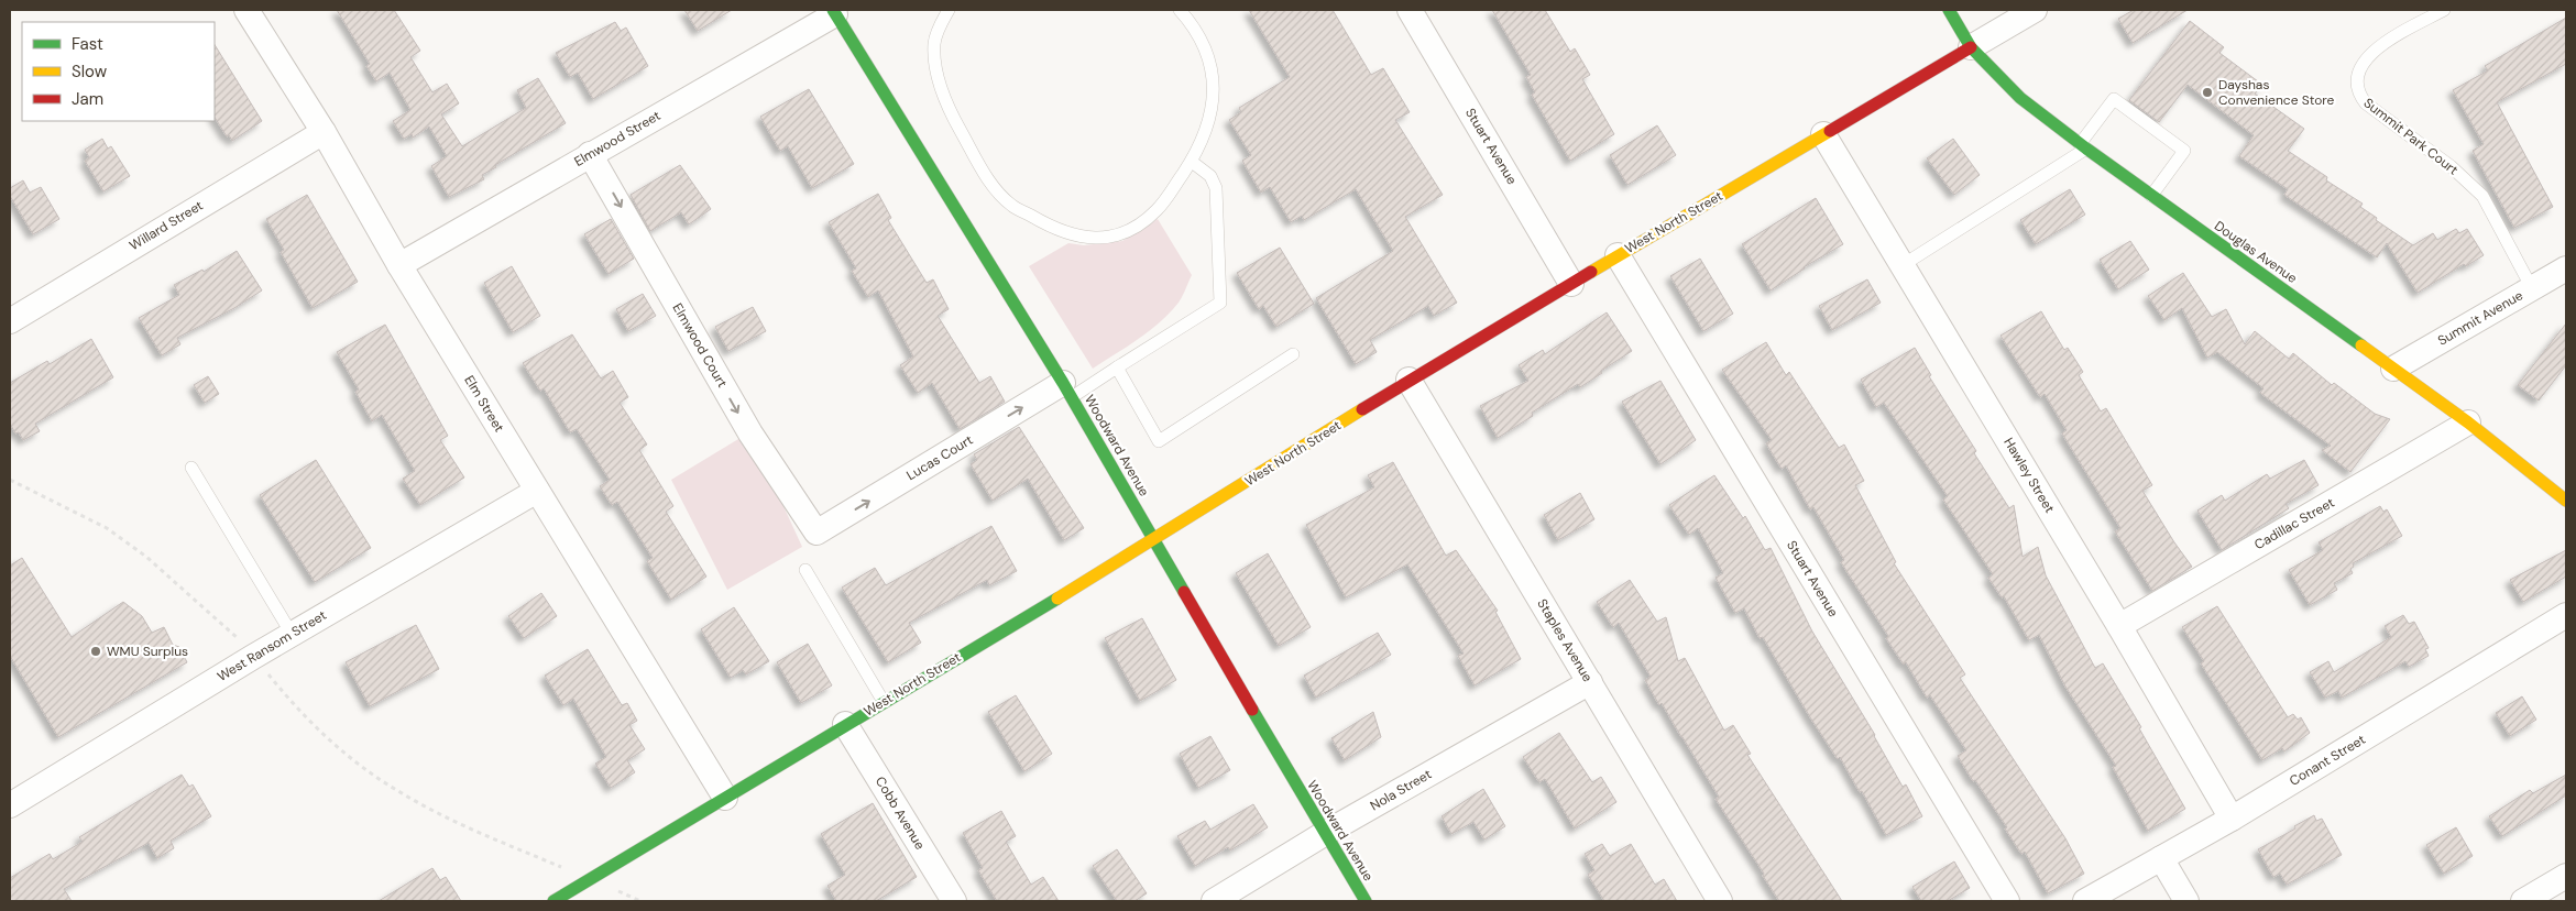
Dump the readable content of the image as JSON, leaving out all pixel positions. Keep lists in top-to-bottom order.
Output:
{
  "streets": {
    "street": [
      "Elmwood Street",
      "Stuart Avenue",
      "West North Street",
      "Willard Street",
      "Douglas Avenue",
      "Summit Avenue",
      "Elmwood Court",
      "Elm Street",
      "Woodward Avenue",
      "Lucas Court",
      "Hawley Street",
      "Cadillac Street",
      "Staples Avenue",
      "West Ransom Street",
      "Conant Street",
      "Nola Street",
      "Cobb Avenue"
    ],
    "lane": ["Summit Park Court"]
  },
  "crossings": [
    ["Summit Park Court", "Summit Avenue"],
    ["Elmwood Street", "Elmwood Court"],
    ["Elmwood Street", "Elm Street"],
    ["Elmwood Street", "Woodward Avenue"],
    ["Stuart Avenue", "West North Street"],
    ["West North Street", "Douglas Avenue"],
    ["West North Street", "Elm Street"],
    ["West North Street", "Woodward Avenue"],
    ["West North Street", "Hawley Street"],
    ["West North Street", "Staples Avenue"],
    ["West North Street", "Cobb Avenue"],
    ["Willard Street", "Elm Street"],
    ["Douglas Avenue", "Summit Avenue"],
    ["Douglas Avenue", "Cadillac Street"],
    ["Elmwood Court", "Lucas Court"],
    ["Elm Street", "West Ransom Street"],
    ["Woodward Avenue", "Lucas Court"],
    ["Woodward Avenue", "Nola Street"],
    ["Hawley Street", "Cadillac Street"],
    ["Hawley Street", "Conant Street"],
    ["Staples Avenue", "Nola Street"]
  ],
  "one_way": ["Elmwood Court", "Lucas Court"],
  "places": ["Dayshas Convenience Store", "WMU Surplus"],
  "legend": ["Fast", "Slow", "Jam"]
}
